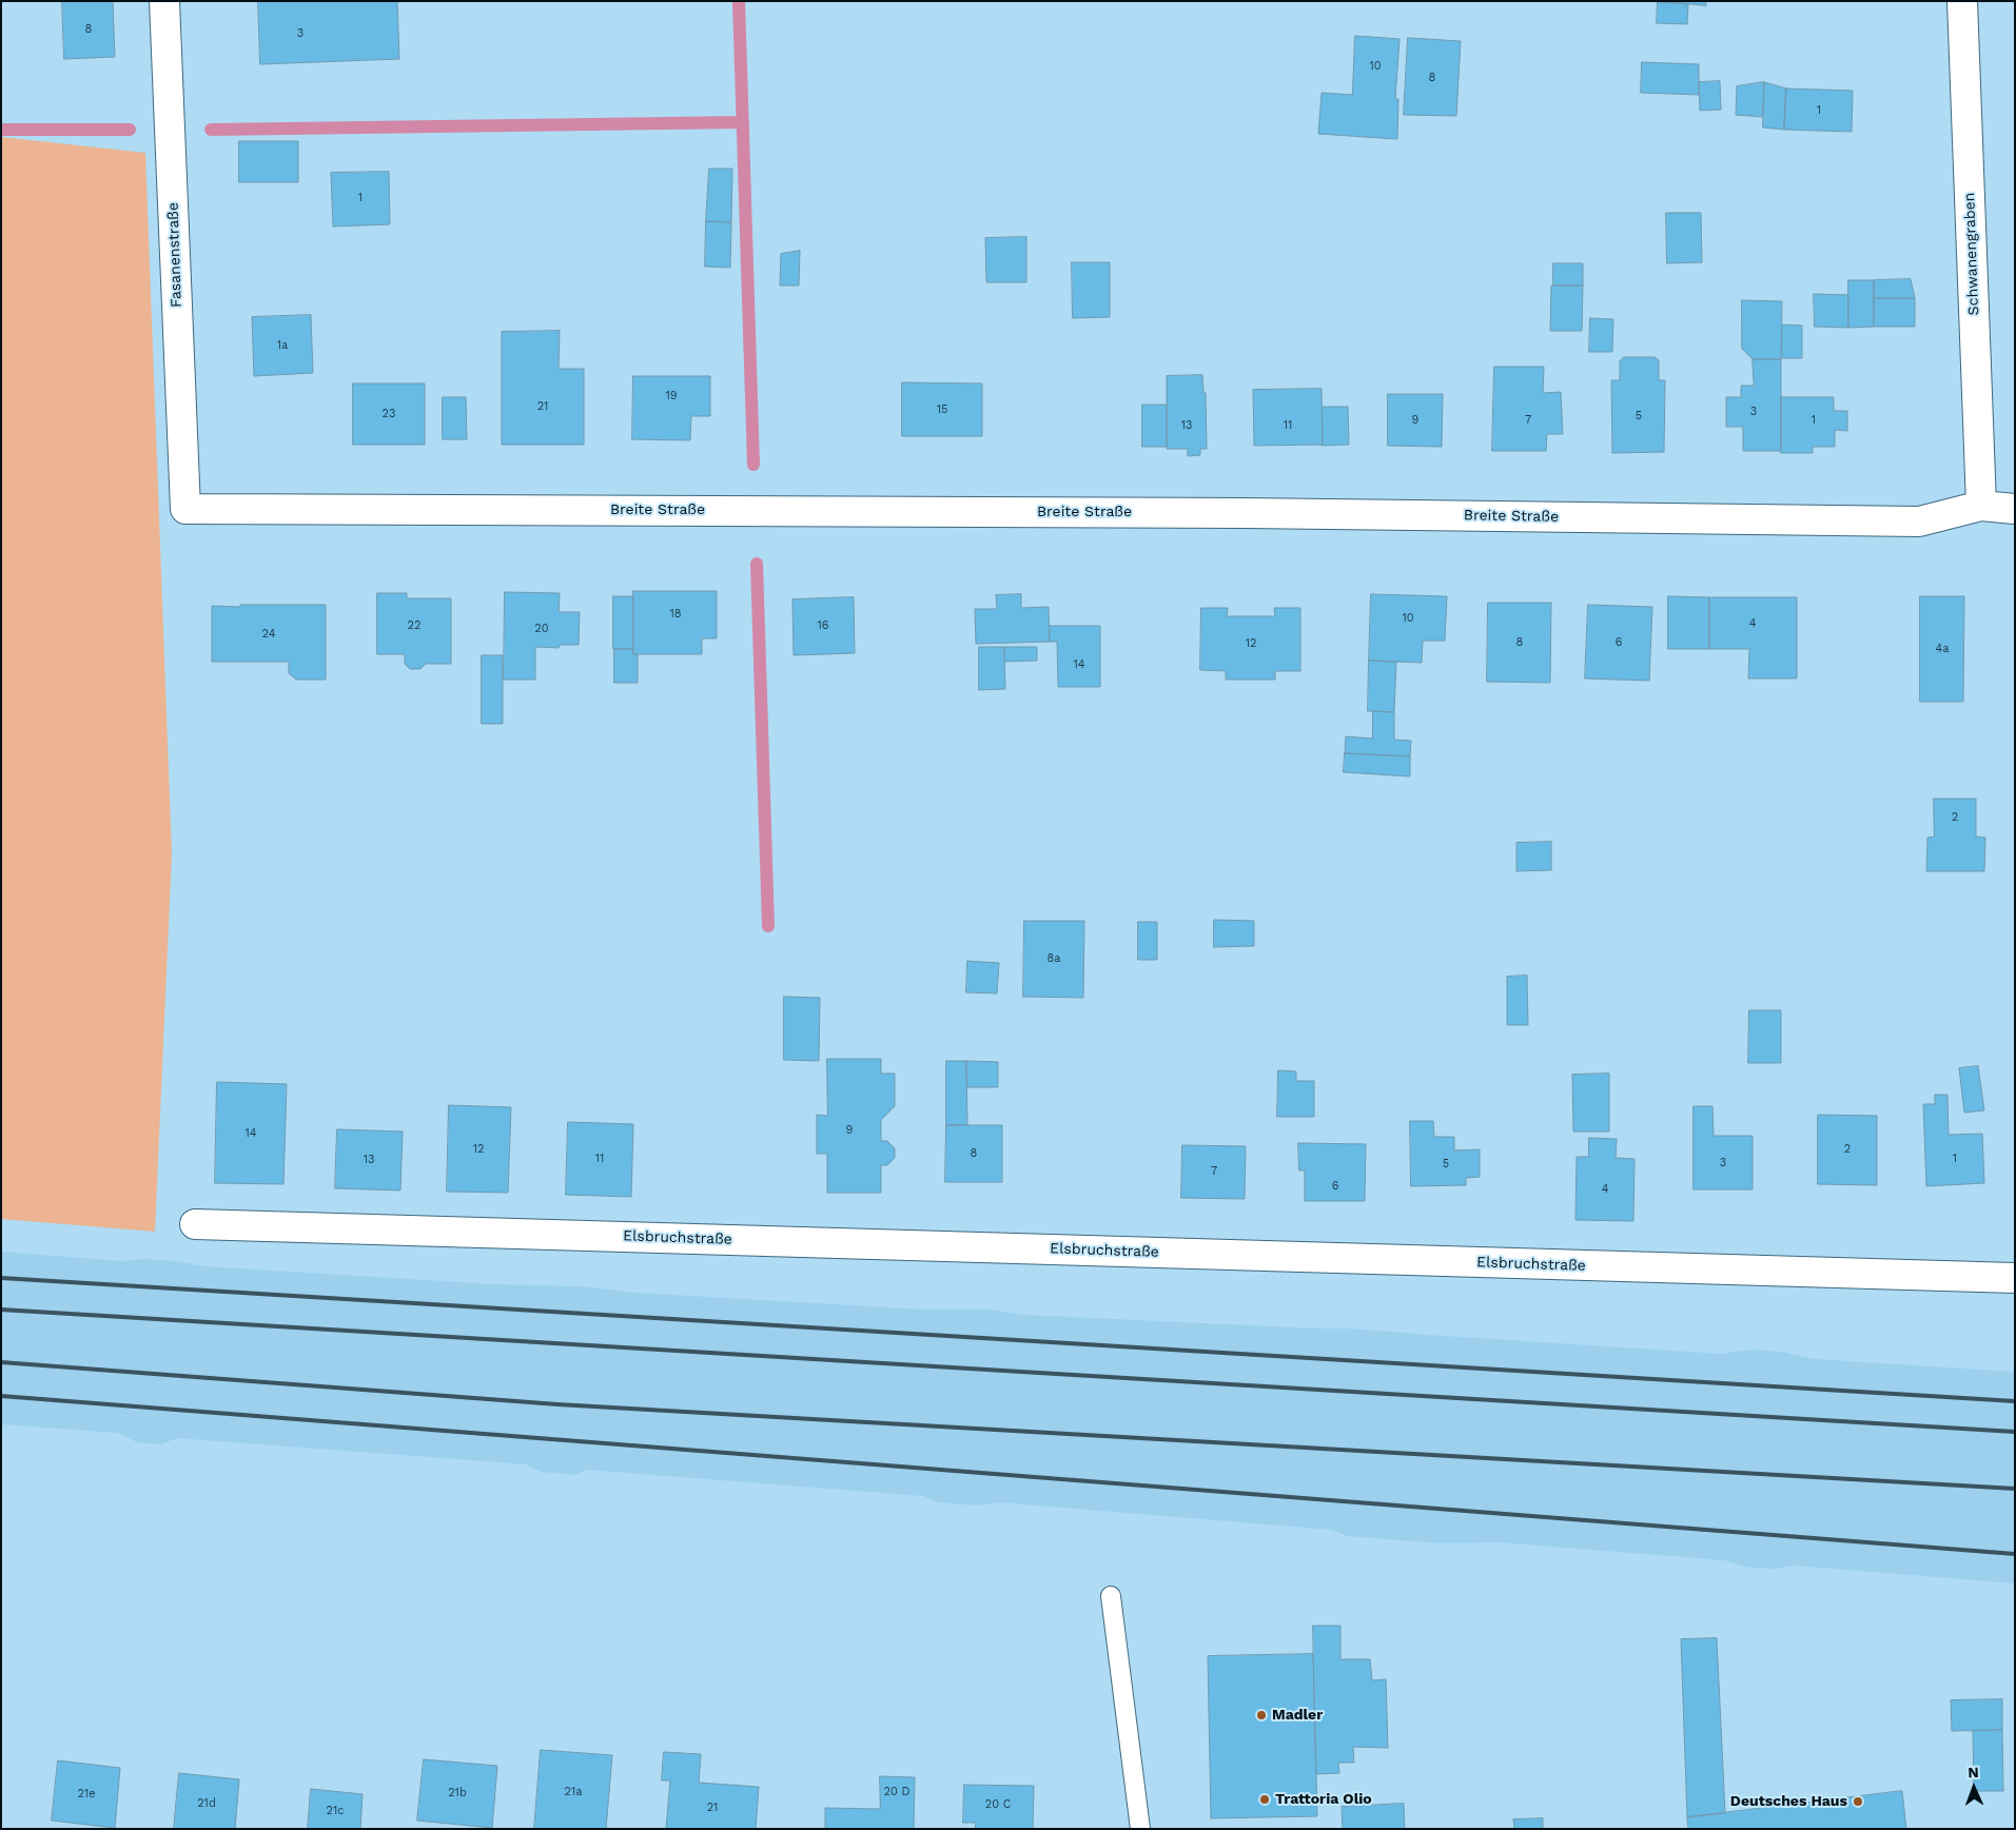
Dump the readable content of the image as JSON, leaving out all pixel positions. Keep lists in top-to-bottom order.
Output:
{
  "streets": {
    "street": [
      "Schwanengraben",
      "Fasanenstraße",
      "Breite Straße",
      "Elsbruchstraße"
    ]
  },
  "crossings": [
    ["Schwanengraben", "Breite Straße"],
    ["Fasanenstraße", "Breite Straße"]
  ],
  "places": ["Madler", "Trattoria Olio", "Deutsches Haus"],
  "house_numbers": [
    "8",
    "3",
    "10",
    "8",
    "1",
    "1",
    "1a",
    "19",
    "21",
    "15",
    "3",
    "23",
    "5",
    "9",
    "7",
    "1",
    "13",
    "11",
    "18",
    "10",
    "4",
    "22",
    "16",
    "20",
    "24",
    "8",
    "6",
    "12",
    "4a",
    "14",
    "2",
    "8a",
    "9",
    "14",
    "12",
    "2",
    "8",
    "11",
    "1",
    "13",
    "3",
    "5",
    "7",
    "6",
    "4",
    "21a",
    "20 D",
    "21b",
    "21e",
    "21d",
    "20 C",
    "21",
    "21c"
  ],
  "north": "top"
}
